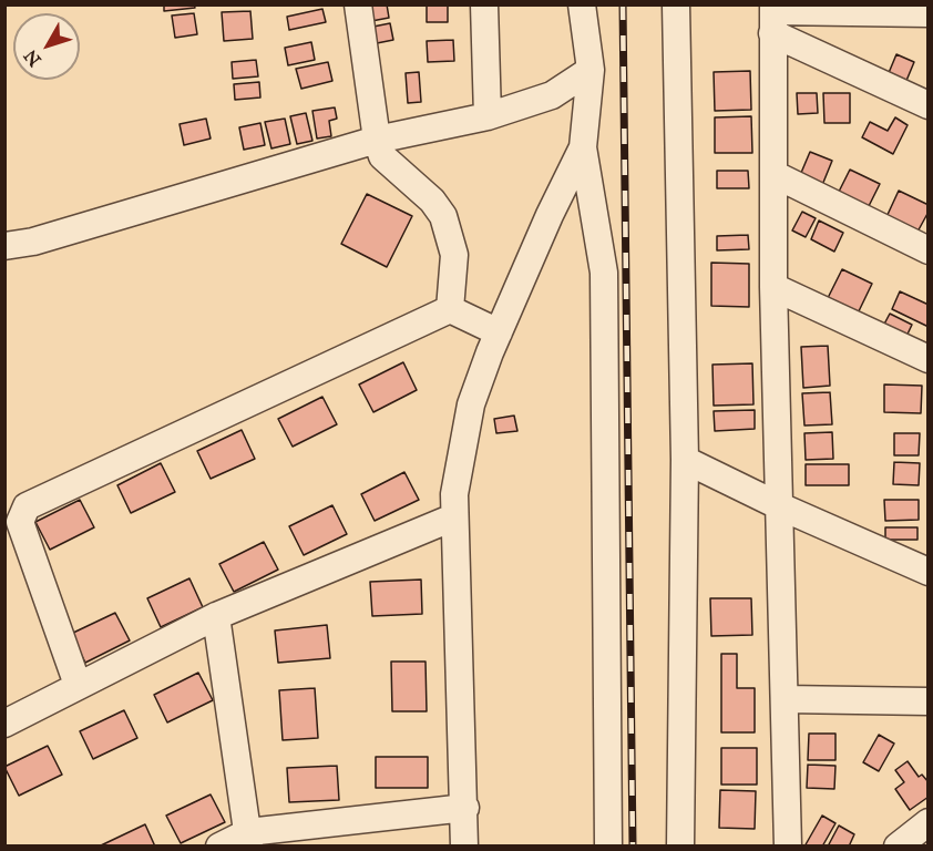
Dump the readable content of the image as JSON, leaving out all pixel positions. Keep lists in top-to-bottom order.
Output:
{
  "north": "bottom left"
}
